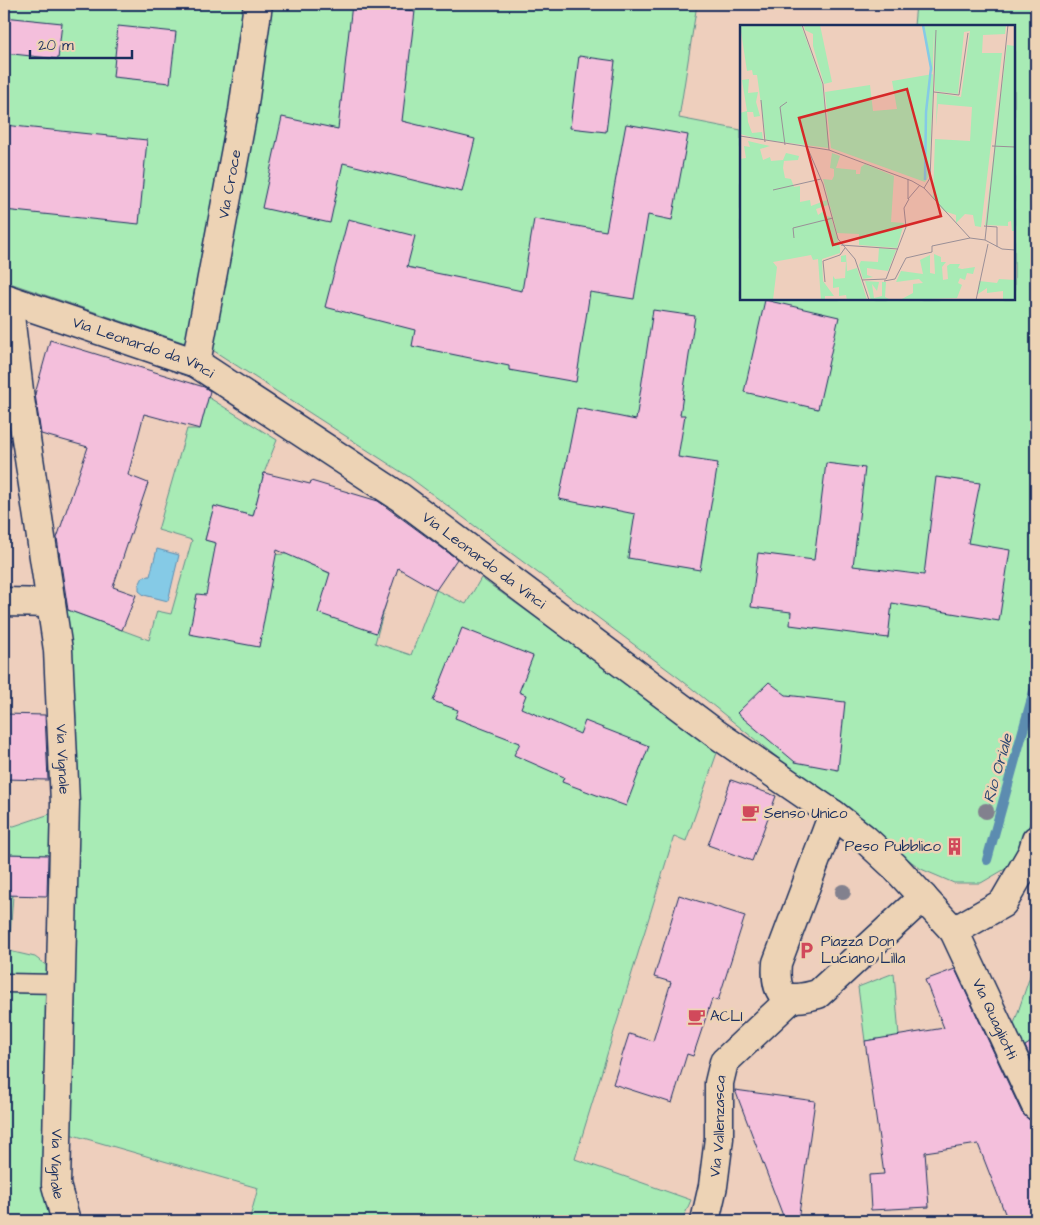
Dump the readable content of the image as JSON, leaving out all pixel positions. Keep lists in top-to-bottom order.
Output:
{
  "streets": {
    "street": [
      "Via Croce",
      "Via Leonardo da Vinci",
      "Via Vignale",
      "Via Quagliotti",
      "Via Vallenzasca"
    ]
  },
  "crossings": [
    ["Via Croce", "Via Leonardo da Vinci"],
    ["Via Leonardo da Vinci", "Via Vignale"],
    ["Via Leonardo da Vinci", "Via Quagliotti"]
  ],
  "water": ["Rio Oriale"],
  "places": {
    "cafe": ["Senso Unico", "ACLI"],
    "building": ["Peso Pubblico"],
    "parking": ["Piazza Don Luciano Lilla"]
  },
  "scale_bar": "20 m"
}
